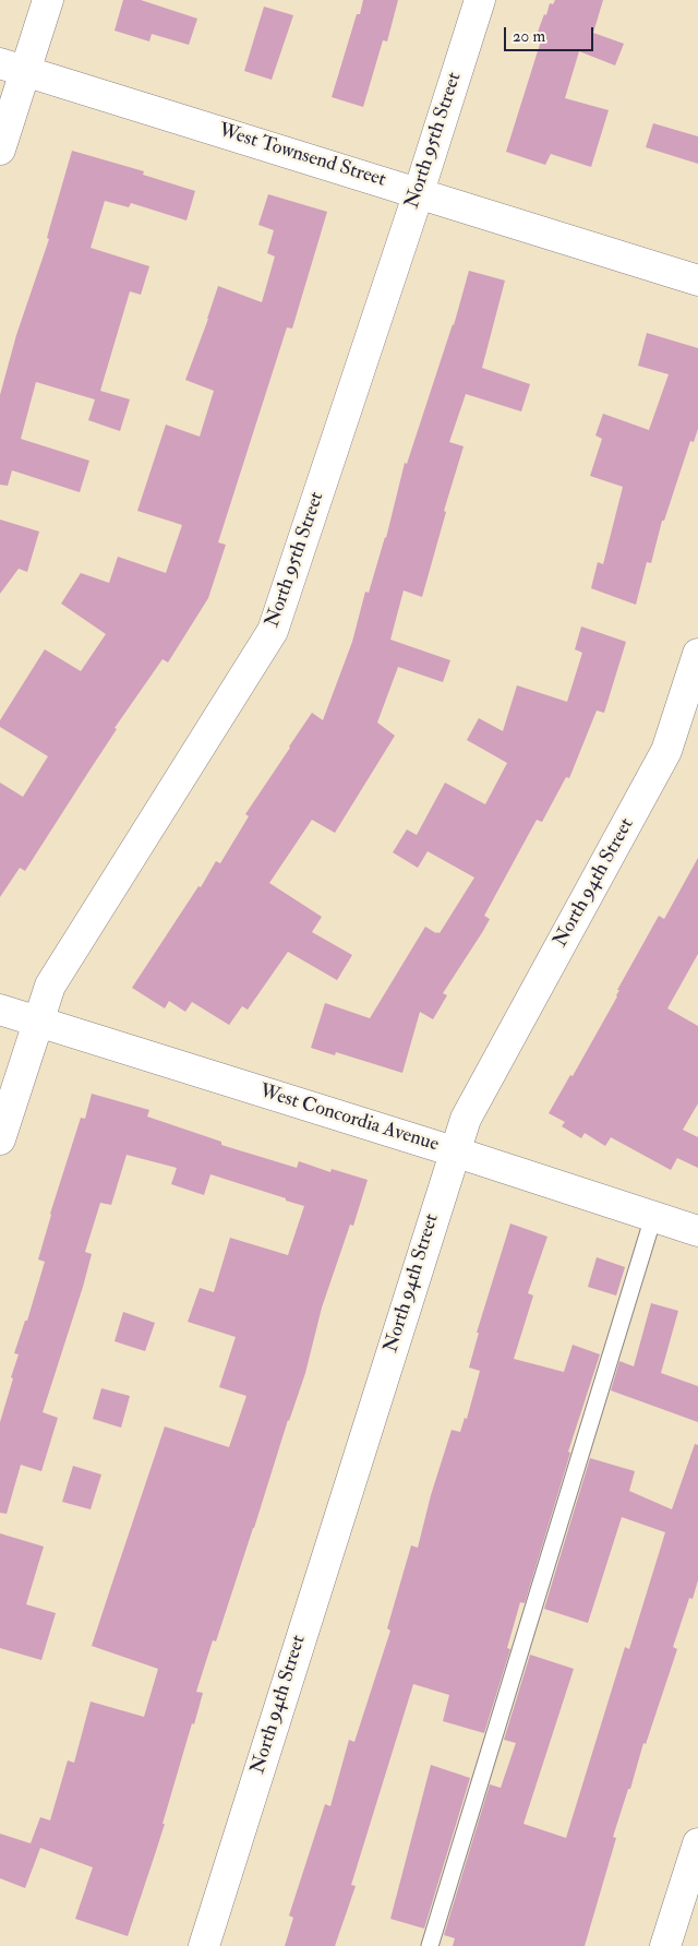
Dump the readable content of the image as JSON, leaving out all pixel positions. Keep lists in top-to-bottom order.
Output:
{
  "streets": {
    "street": [
      "North 95th Street",
      "West Townsend Street",
      "North 94th Street",
      "West Concordia Avenue"
    ]
  },
  "crossings": [
    ["North 95th Street", "West Townsend Street"],
    ["North 95th Street", "West Concordia Avenue"],
    ["North 94th Street", "West Concordia Avenue"]
  ],
  "scale_bar": "20 m"
}
